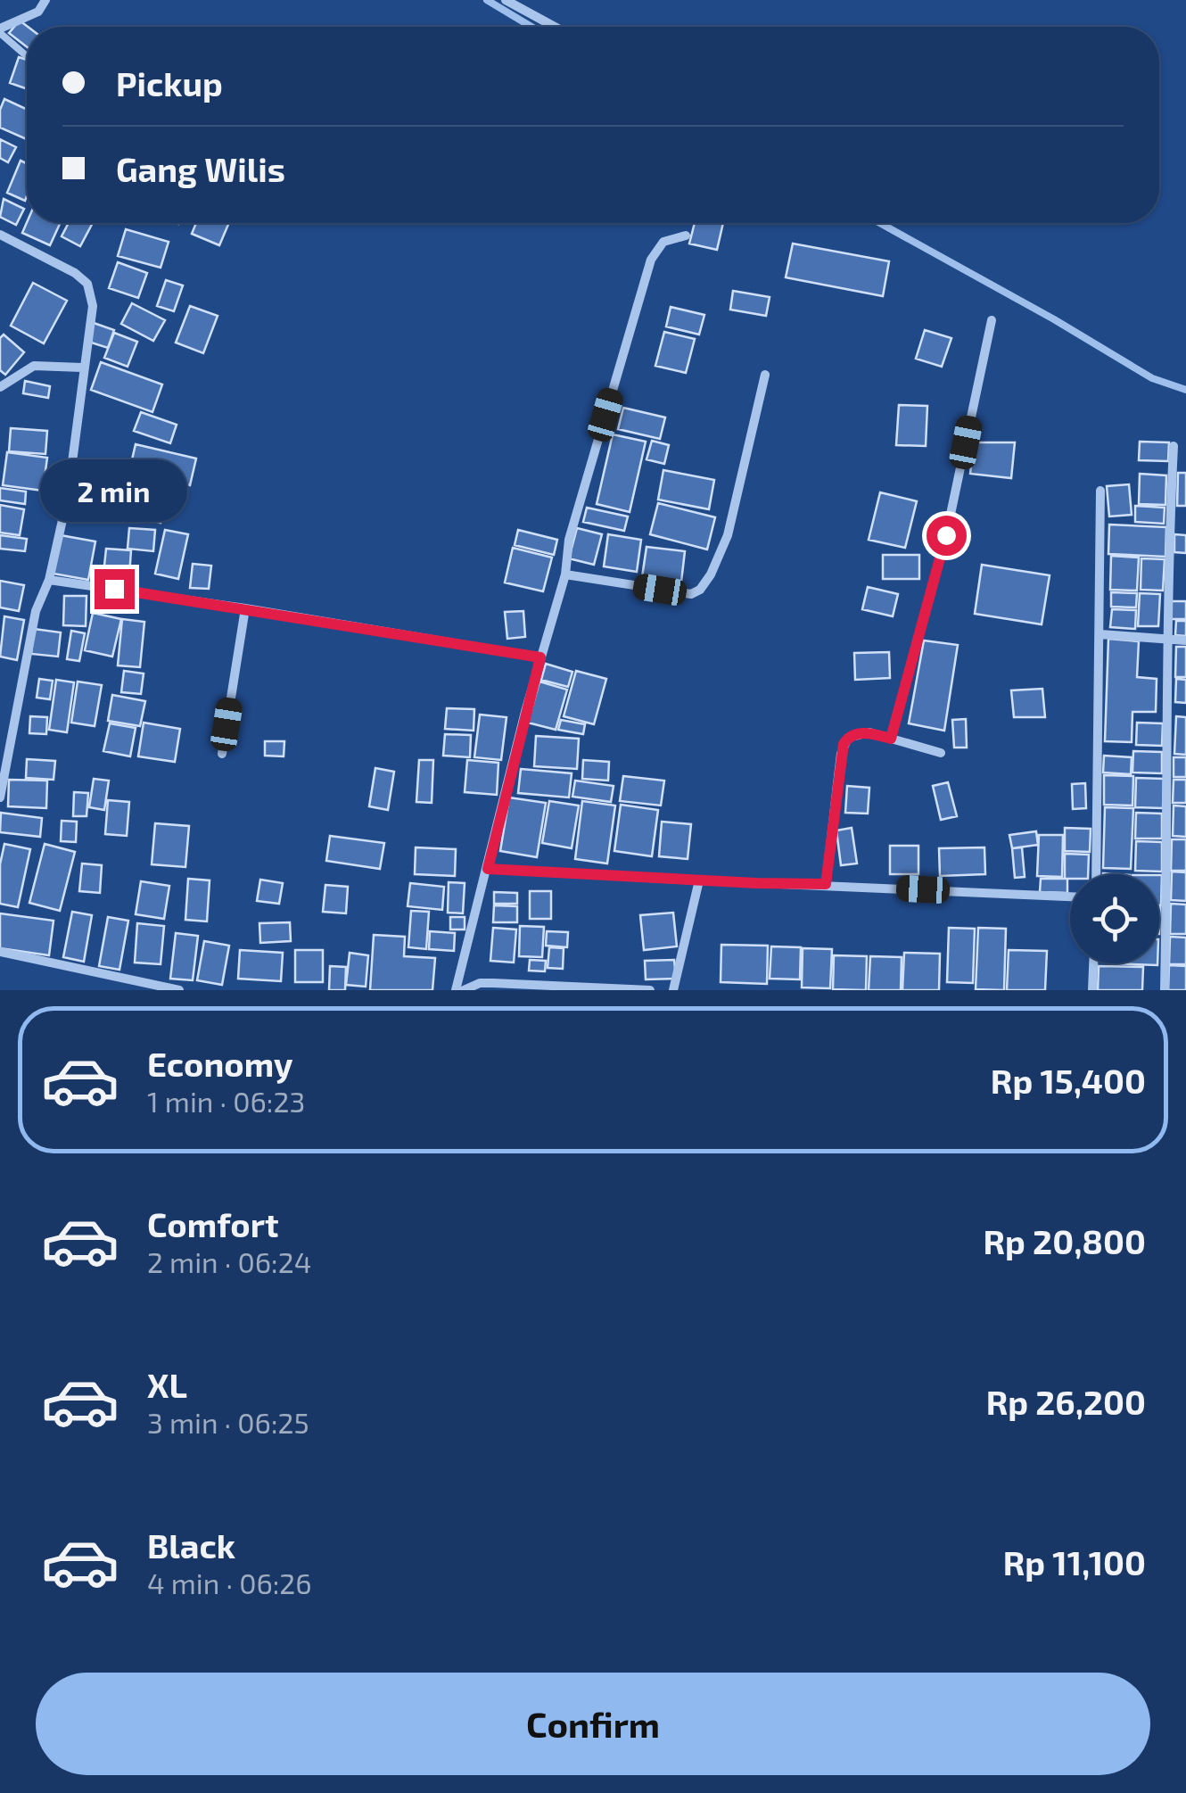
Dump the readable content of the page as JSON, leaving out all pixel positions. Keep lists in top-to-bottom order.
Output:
{
  "page": {
    "banner": ["Pickup", "Gang Wilis"],
    "bubble": "2 min",
    "list": [
      {
        "name": "Economy",
        "note": "1 min · 06:23",
        "value": "Rp 15,400"
      },
      {
        "name": "Comfort",
        "note": "2 min · 06:24",
        "value": "Rp 20,800"
      },
      {
        "name": "XL",
        "note": "3 min · 06:25",
        "value": "Rp 26,200"
      },
      {
        "name": "Black",
        "note": "4 min · 06:26",
        "value": "Rp 11,100"
      }
    ],
    "buttons": "Confirm"
  }
}
